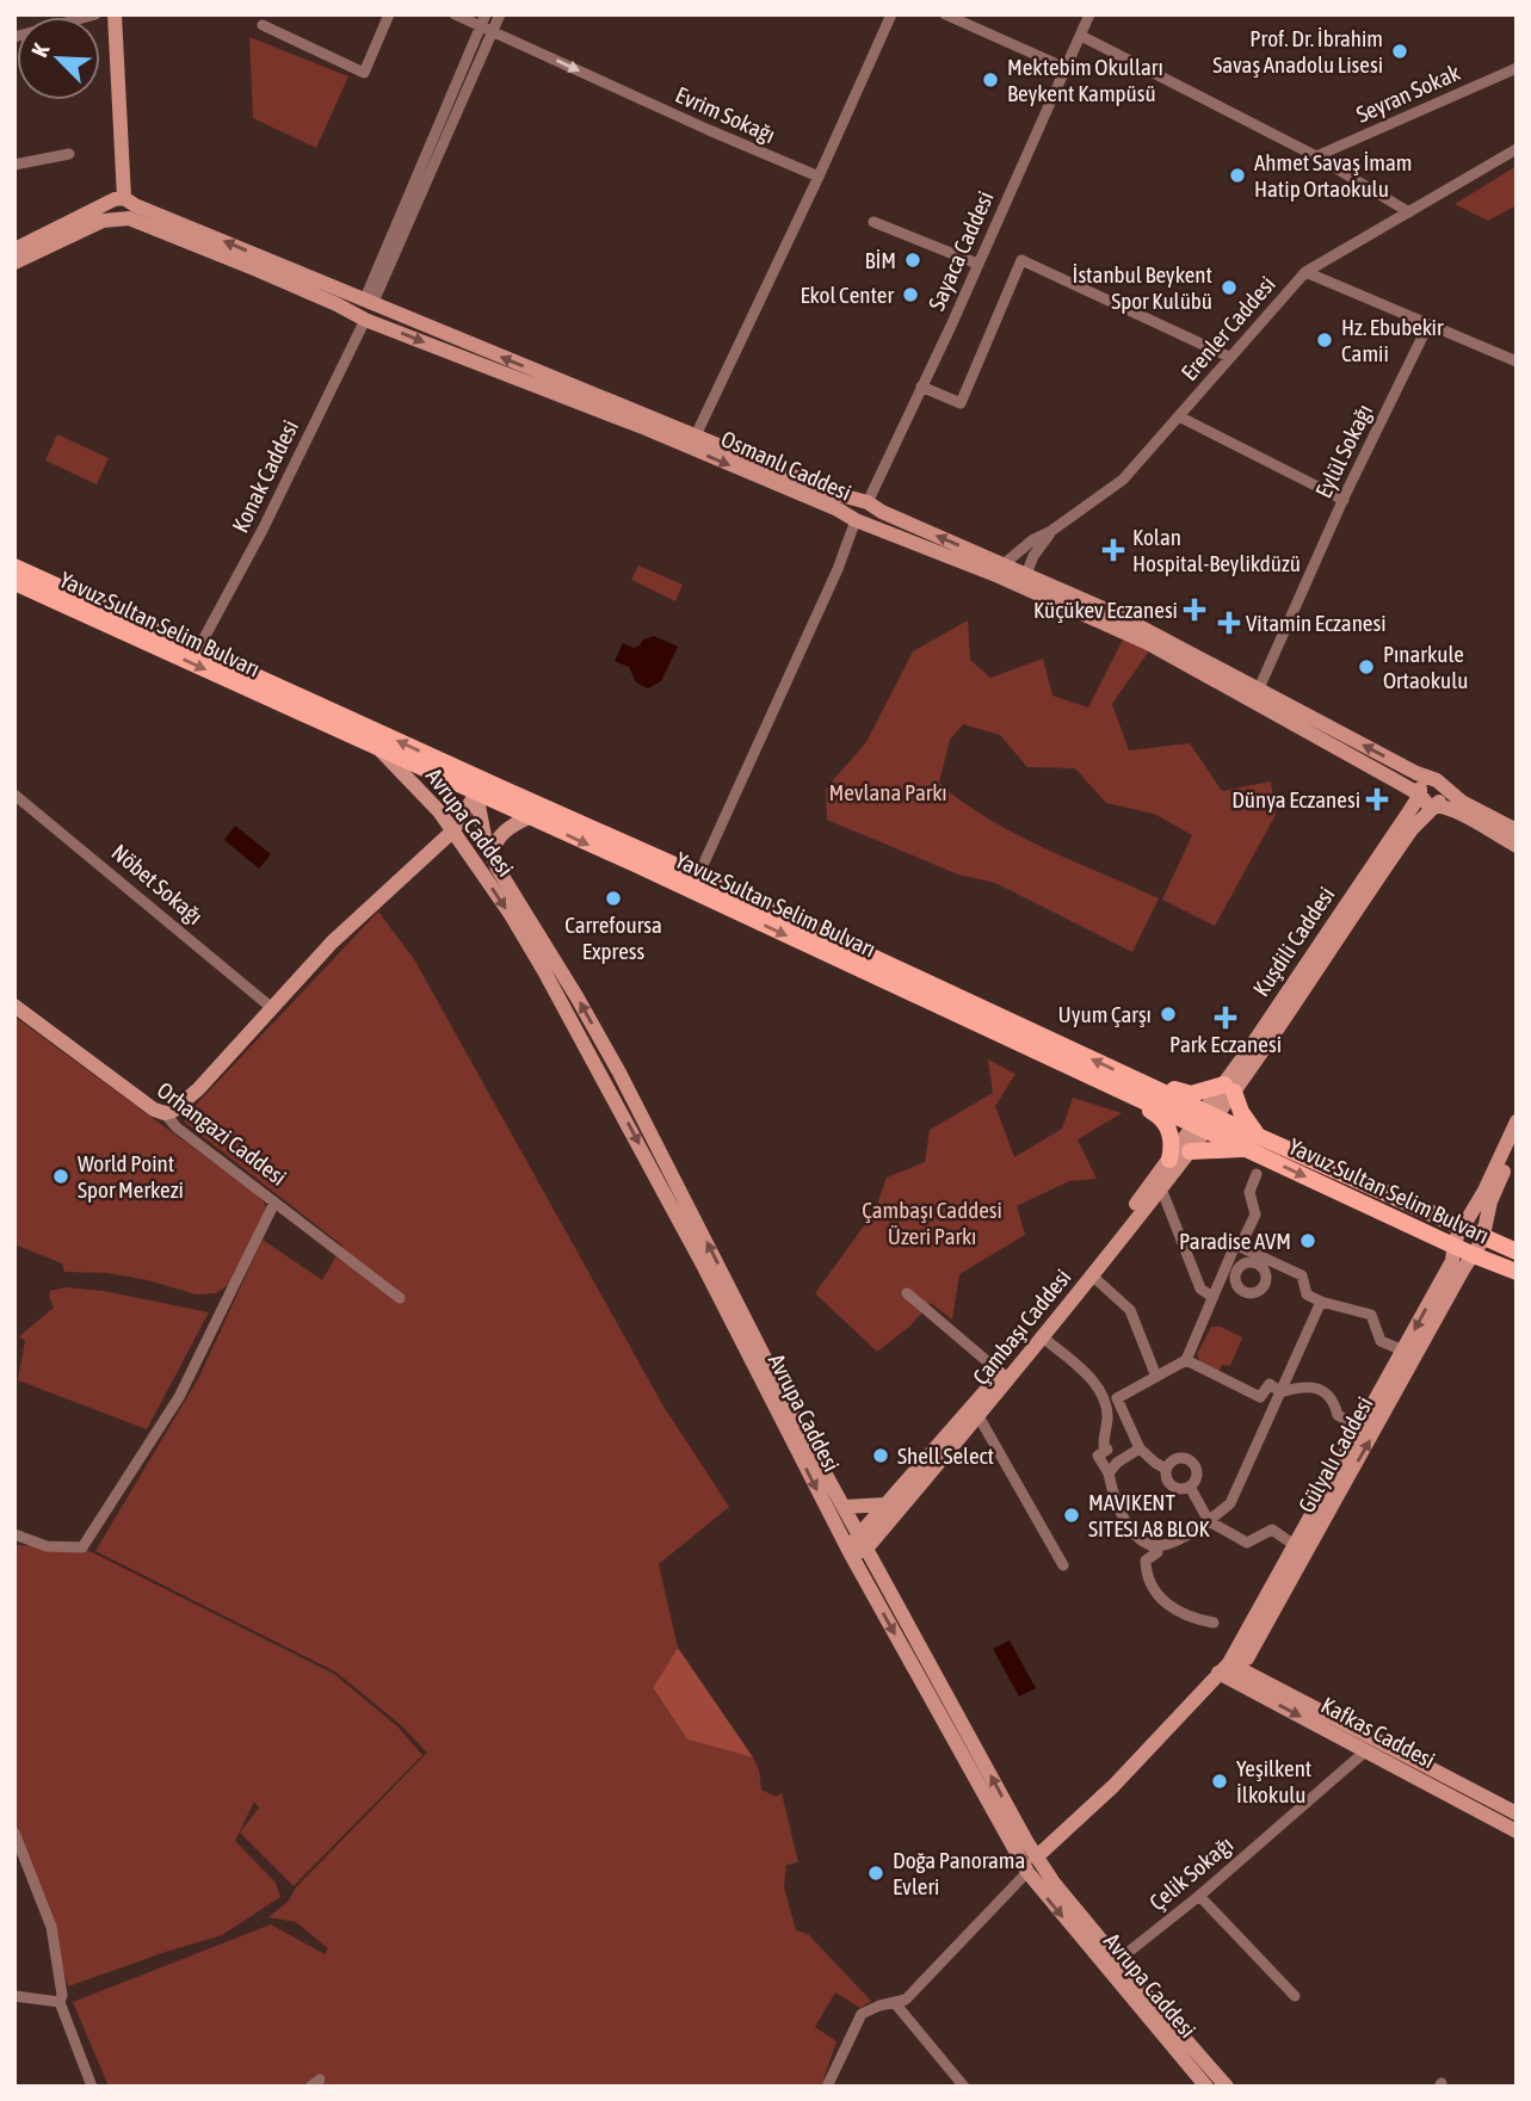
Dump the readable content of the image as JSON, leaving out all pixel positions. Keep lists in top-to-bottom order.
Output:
{
  "streets": {
    "main road": [
      "Osmanlı Caddesi",
      "Yavuz Sultan Selim Bulvarı",
      "Avrupa Caddesi",
      "Kuşdili Caddesi",
      "Orhangazi Caddesi",
      "Çambaşı Caddesi",
      "Gülyalı Caddesi",
      "Kafkas Caddesi"
    ],
    "street": [
      "Seyran Sokak",
      "Evrim Sokağı",
      "Sayaca Caddesi",
      "Erenler Caddesi",
      "Eylül Sokağı",
      "Konak Caddesi",
      "Nöbet Sokağı",
      "Çelik Sokağı"
    ]
  },
  "crossings": [
    ["Evrim Sokağı", "Osmanlı Caddesi"],
    ["Sayaca Caddesi", "Osmanlı Caddesi"],
    ["Erenler Caddesi", "Eylül Sokağı"],
    ["Erenler Caddesi", "Osmanlı Caddesi"],
    ["Eylül Sokağı", "Osmanlı Caddesi"],
    ["Osmanlı Caddesi", "Konak Caddesi"],
    ["Osmanlı Caddesi", "Kuşdili Caddesi"],
    ["Konak Caddesi", "Yavuz Sultan Selim Bulvarı"],
    ["Yavuz Sultan Selim Bulvarı", "Avrupa Caddesi"],
    ["Yavuz Sultan Selim Bulvarı", "Kuşdili Caddesi"],
    ["Yavuz Sultan Selim Bulvarı", "Çambaşı Caddesi"],
    ["Yavuz Sultan Selim Bulvarı", "Gülyalı Caddesi"],
    ["Avrupa Caddesi", "Çambaşı Caddesi"],
    ["Avrupa Caddesi", "Gülyalı Caddesi"],
    ["Avrupa Caddesi", "Çelik Sokağı"],
    ["Kuşdili Caddesi", "Çambaşı Caddesi"],
    ["Gülyalı Caddesi", "Kafkas Caddesi"],
    ["Kafkas Caddesi", "Çelik Sokağı"]
  ],
  "one_way": ["Evrim Sokağı"],
  "parks": ["Mevlana Parkı", "Çambaşı Caddesi Üzeri Parkı"],
  "places": {
    "other": [
      "Prof. Dr. İbrahim Savaş Anadolu Lisesi",
      "Mektebim Okulları Beykent Kampüsü",
      "Ahmet Savaş İmam Hatip Ortaokulu",
      "BİM",
      "İstanbul Beykent Spor Kulübü",
      "Ekol Center",
      "Hz. Ebubekir Camii",
      "Pınarkule Ortaokulu",
      "Carrefoursa Express",
      "Uyum Çarşı",
      "World Point Spor Merkezi",
      "Paradise AVM",
      "Shell Select",
      "MAVIKENT SITESI A8 BLOK",
      "Yeşilkent İlkokulu",
      "Doğa Panorama Evleri"
    ],
    "health": [
      "Kolan Hospital-Beylikdüzü",
      "Küçükev Eczanesi",
      "Vitamin Eczanesi",
      "Dünya Eczanesi",
      "Park Eczanesi"
    ]
  },
  "north": "top left"
}
